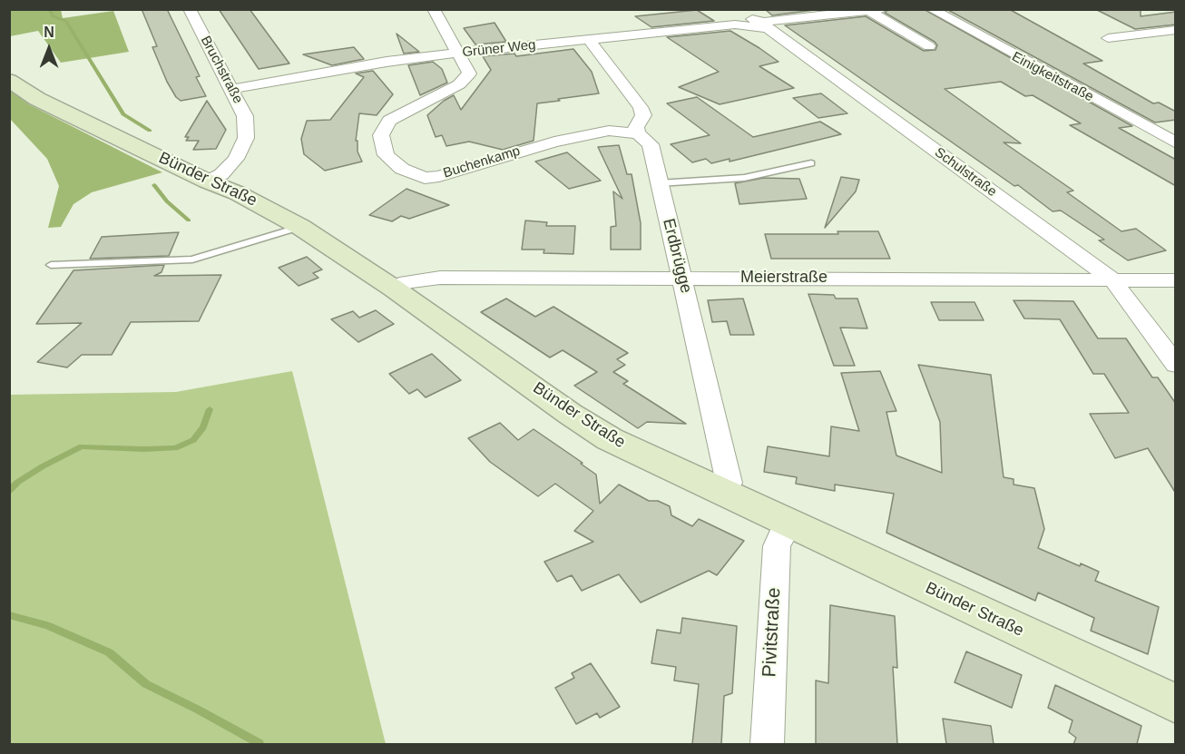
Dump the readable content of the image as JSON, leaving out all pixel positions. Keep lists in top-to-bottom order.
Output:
{
  "streets": {
    "main road": ["Bünder Straße"],
    "street": [
      "Grüner Weg",
      "Bruchstraße",
      "Einigkeitstraße",
      "Buchenkamp",
      "Schulstraße",
      "Erdbrügge",
      "Meierstraße",
      "Pivitstraße"
    ]
  },
  "crossings": [
    ["Grüner Weg", "Bruchstraße"],
    ["Grüner Weg", "Buchenkamp"],
    ["Grüner Weg", "Schulstraße"],
    ["Grüner Weg", "Erdbrügge"],
    ["Bruchstraße", "Bünder Straße"],
    ["Buchenkamp", "Erdbrügge"],
    ["Schulstraße", "Meierstraße"],
    ["Bünder Straße", "Erdbrügge"],
    ["Bünder Straße", "Meierstraße"],
    ["Bünder Straße", "Pivitstraße"],
    ["Erdbrügge", "Meierstraße"]
  ],
  "north": "top"
}
